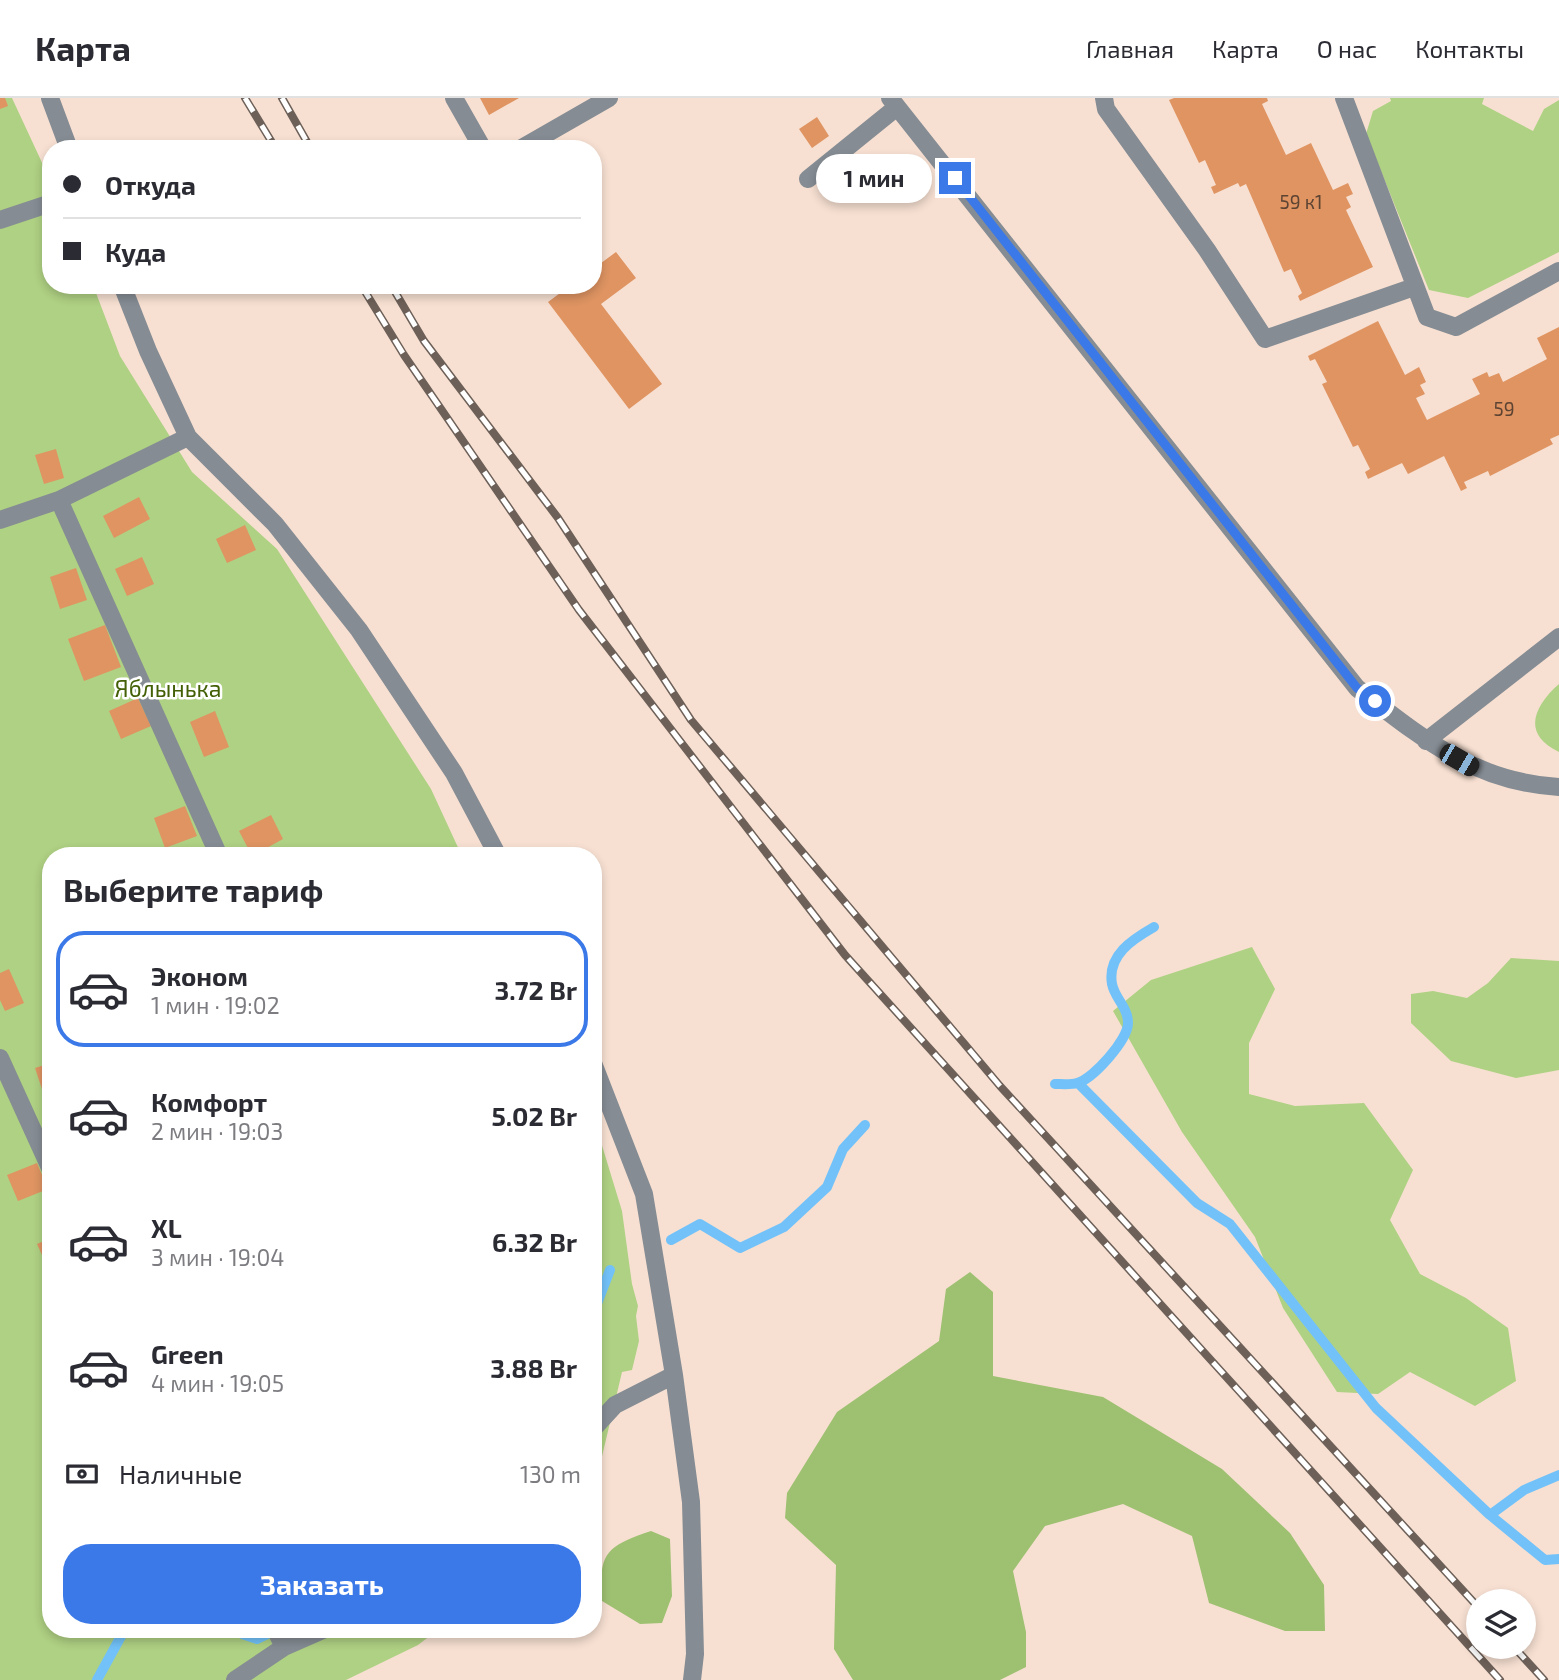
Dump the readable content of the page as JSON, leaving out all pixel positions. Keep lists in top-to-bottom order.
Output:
{
  "parks": ["Яблынька"],
  "house_numbers": ["59 к1", "59"],
  "page": {
    "header": "Карта",
    "nav": [
      "Главная",
      "Карта",
      "О нас",
      "Контакты"
    ],
    "banner": ["Откуда", "Куда"],
    "bubble": "1 мин",
    "heading": "Выберите тариф",
    "list": [
      {
        "name": "Эконом",
        "note": "1 мин · 19:02",
        "value": "3.72 Br"
      },
      {
        "name": "Комфорт",
        "note": "2 мин · 19:03",
        "value": "5.02 Br"
      },
      {
        "name": "XL",
        "note": "3 мин · 19:04",
        "value": "6.32 Br"
      },
      {
        "name": "Green",
        "note": "4 мин · 19:05",
        "value": "3.88 Br"
      }
    ],
    "pay": ["Наличные", "130 m"],
    "buttons": "Заказать"
  }
}
